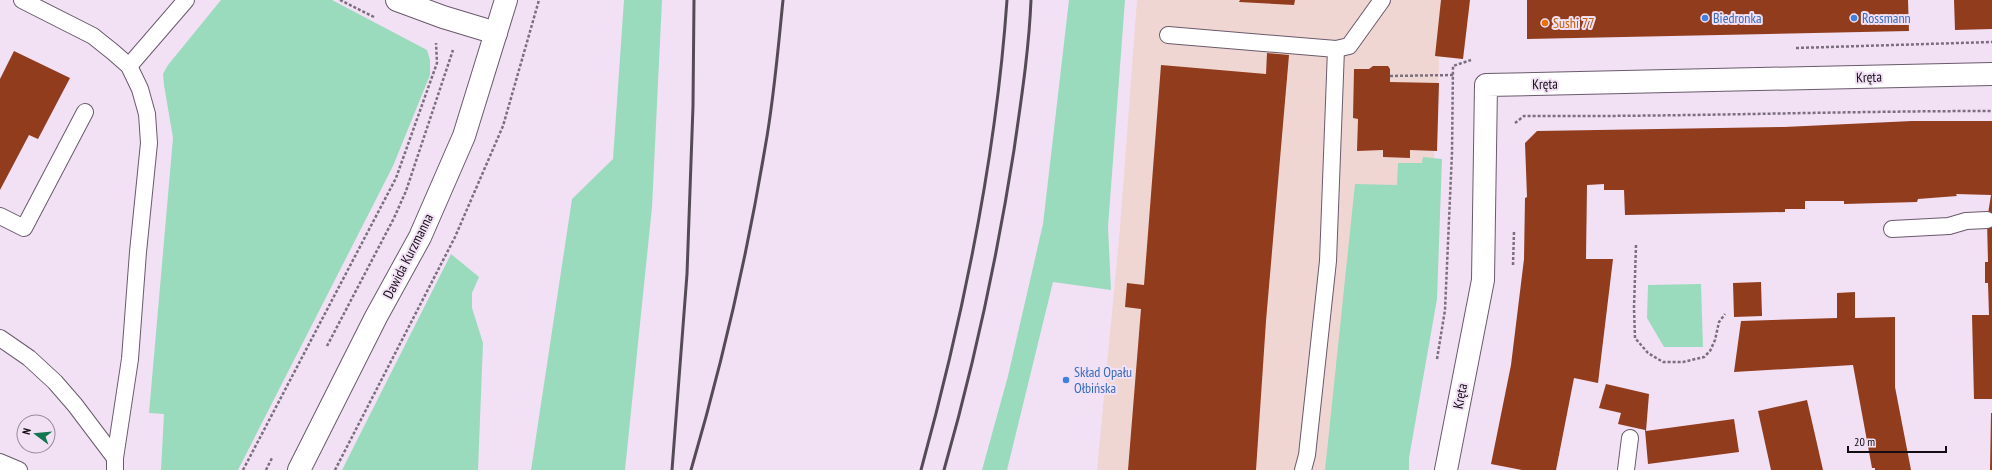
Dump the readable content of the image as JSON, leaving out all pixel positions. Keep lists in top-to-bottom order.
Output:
{
  "streets": {
    "street": ["Kręta", "Dawida Kurzmanna"]
  },
  "places": [
    "Biedronka",
    "Rossmann",
    "Sushi 77",
    "Skład Opału Ołbińska"
  ],
  "scale_bar": "20 m",
  "north": "left"
}
